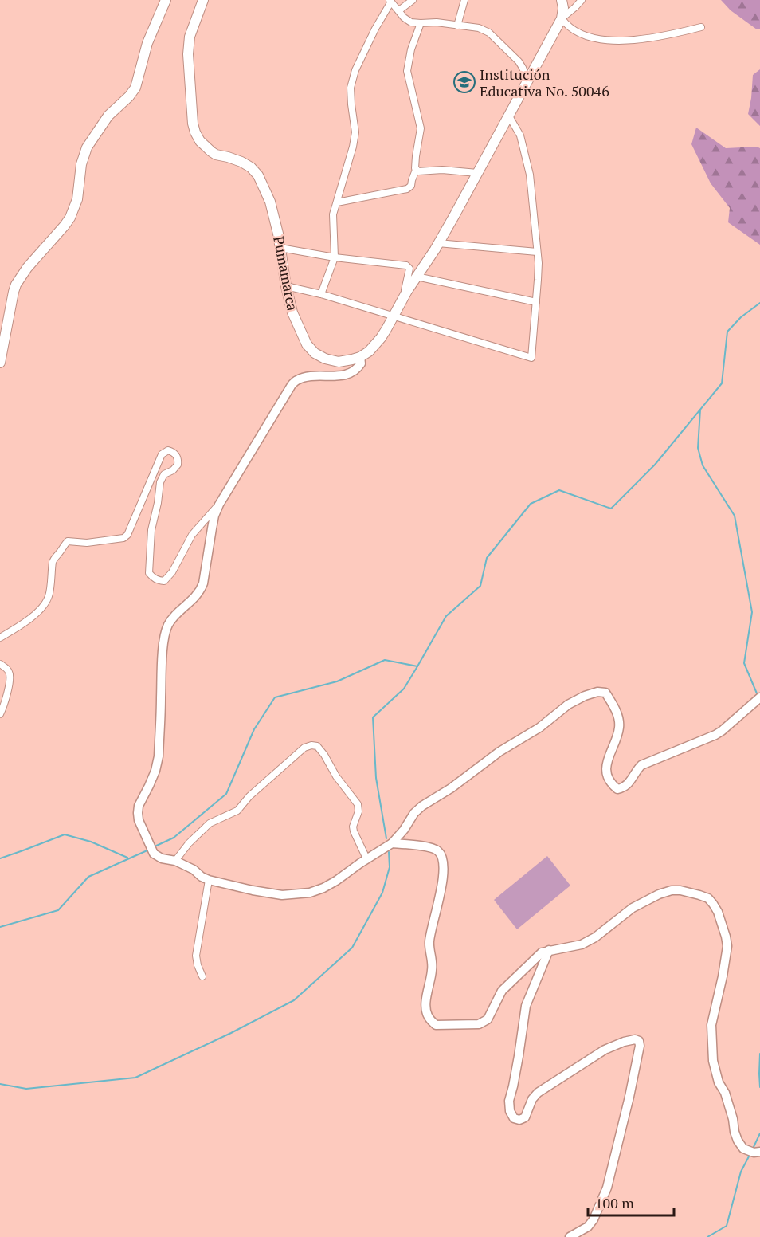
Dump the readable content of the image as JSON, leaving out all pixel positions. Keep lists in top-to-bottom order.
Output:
{
  "streets": {
    "main road": ["Pumamarca"]
  },
  "places": {
    "school or university": ["Institución Educativa No. 50046"]
  },
  "scale_bar": "100 m"
}
